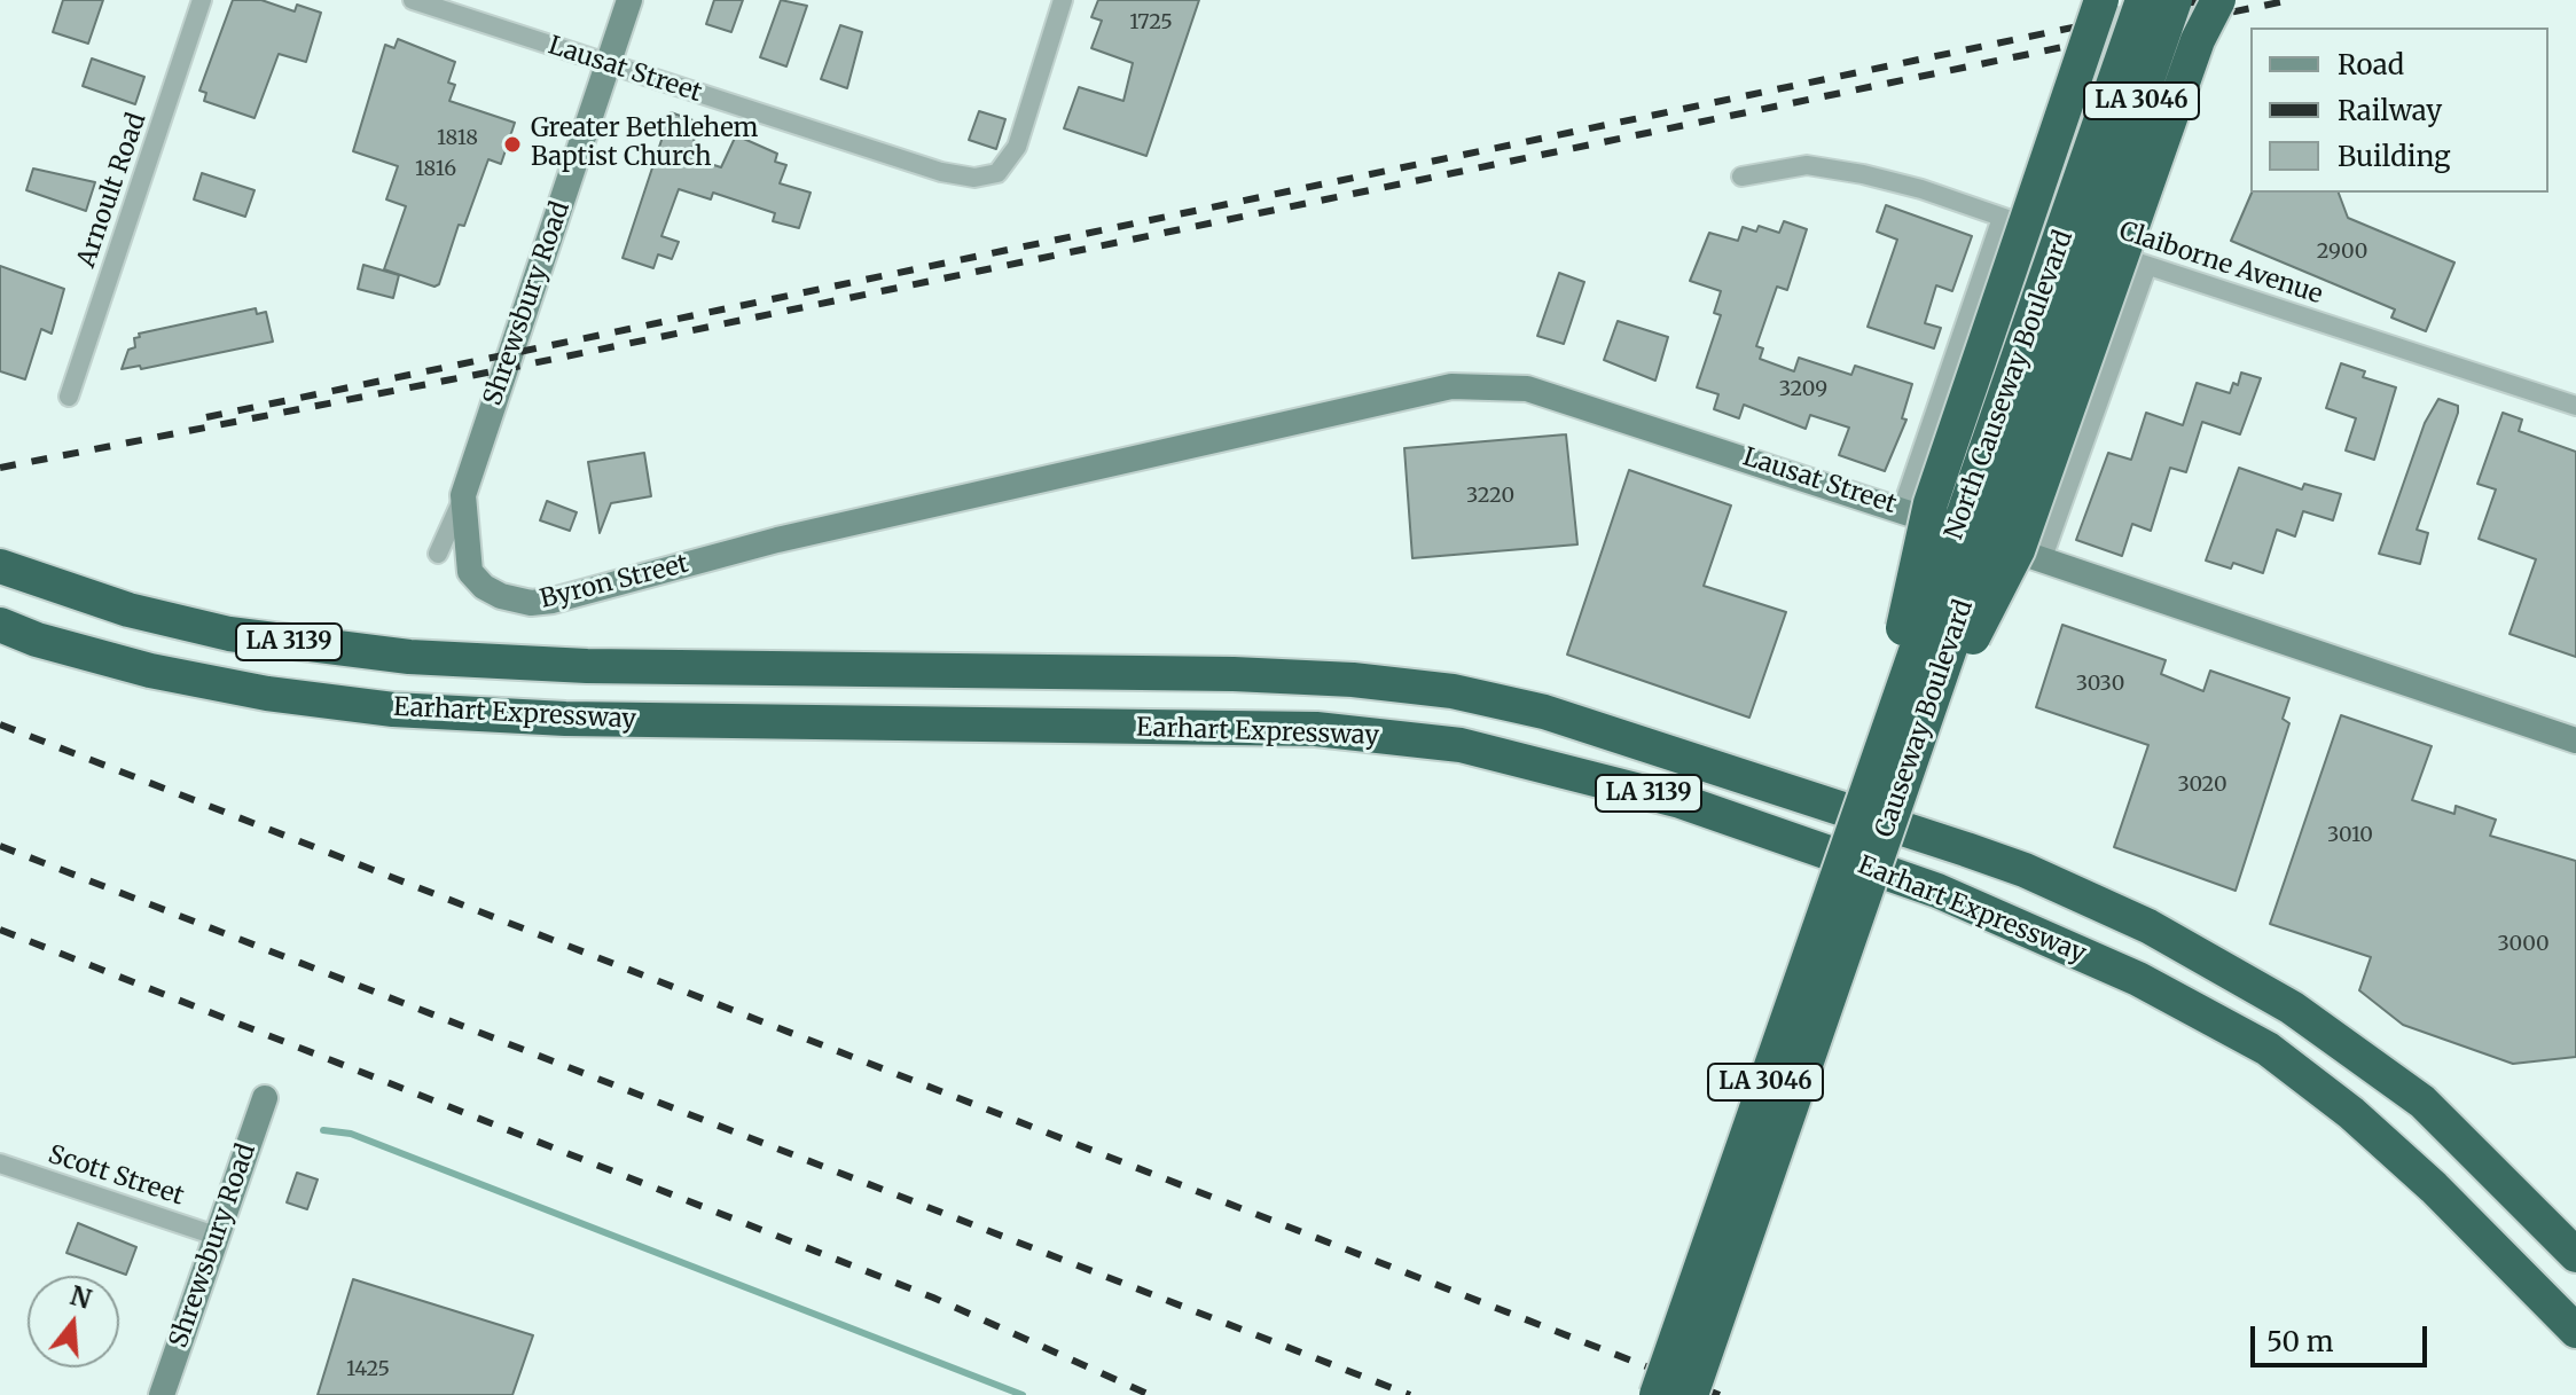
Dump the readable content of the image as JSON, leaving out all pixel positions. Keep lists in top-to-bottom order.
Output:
{
  "streets": {
    "highway": [
      "LA 3046",
      "North Causeway Boulevard",
      "LA 3139",
      "Earhart Expressway",
      "Causeway Boulevard"
    ],
    "street": [
      "Lausat Street",
      "Arnoult Road",
      "Claiborne Avenue",
      "Shrewsbury Road",
      "Byron Street",
      "Scott Street"
    ]
  },
  "crossings": [
    ["Lausat Street", "Shrewsbury Road"],
    ["Lausat Street", "Byron Street"],
    ["Shrewsbury Road", "Byron Street"],
    ["Shrewsbury Road", "Scott Street"],
    ["North Causeway Boulevard", "Causeway Boulevard"]
  ],
  "places": ["Greater Bethlehem Baptist Church"],
  "house_numbers": [
    "1725",
    "1818",
    "1816",
    "2900",
    "3209",
    "3220",
    "3030",
    "3020",
    "3010",
    "3000",
    "1425"
  ],
  "legend": ["Road", "Railway", "Building"],
  "scale_bar": "50 m",
  "north": "top"
}
